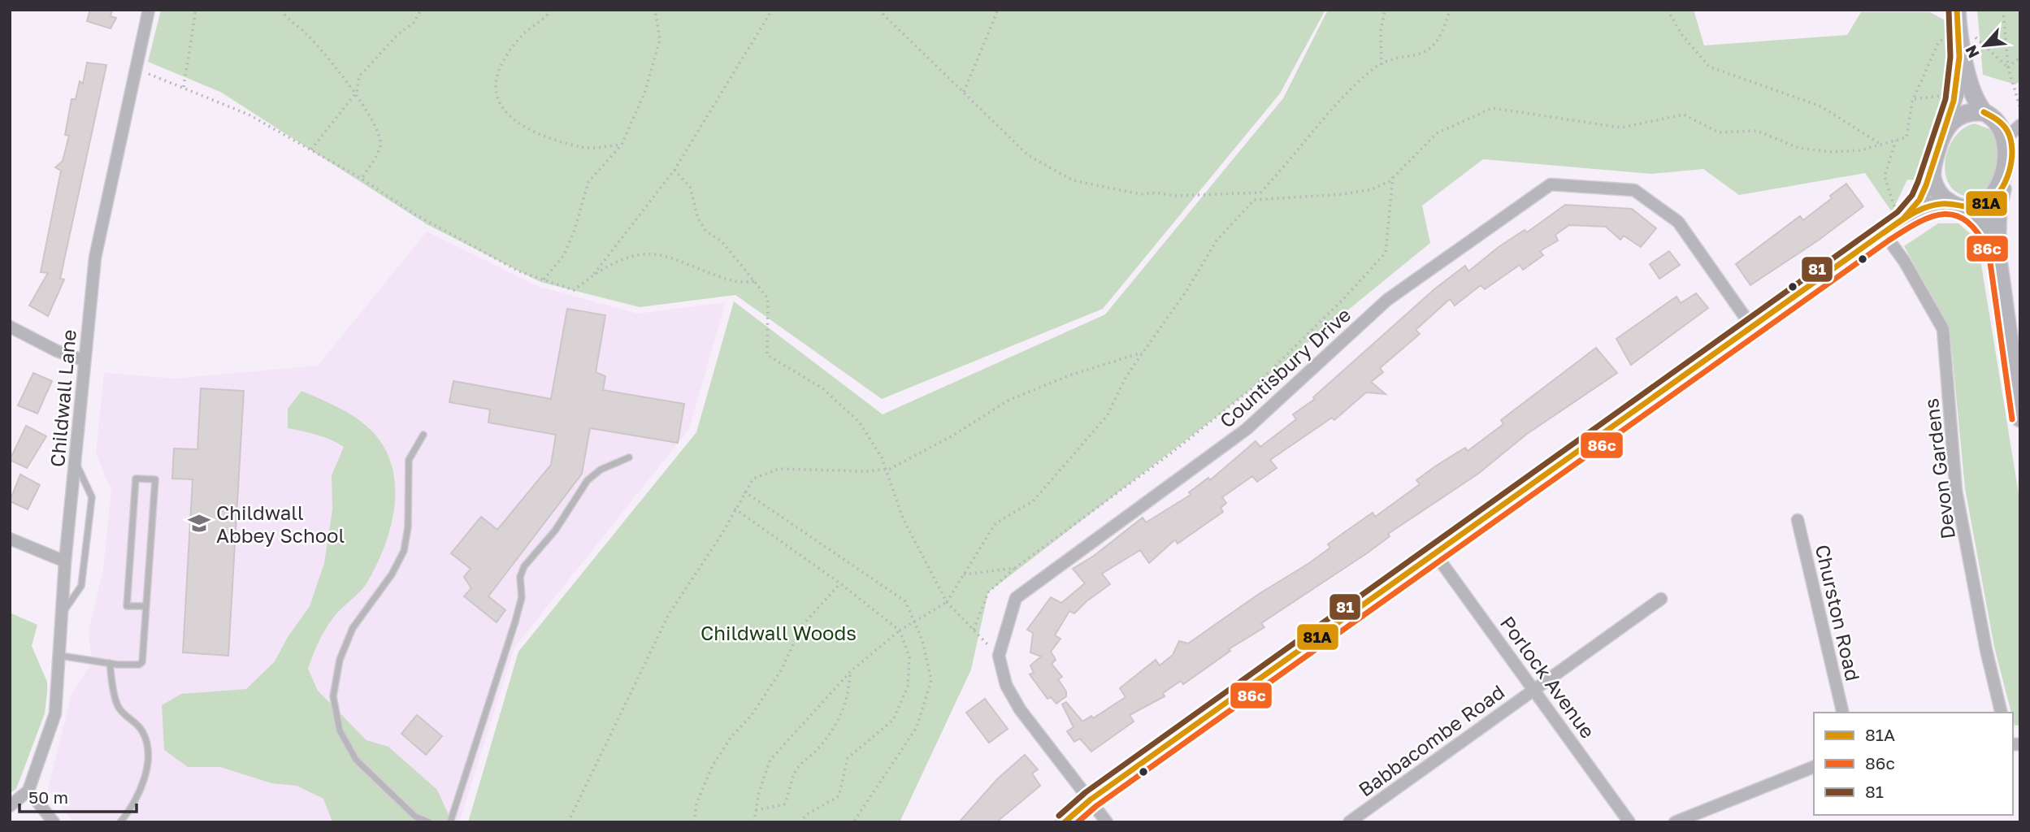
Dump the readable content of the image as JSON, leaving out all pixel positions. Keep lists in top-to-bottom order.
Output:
{
  "streets": {
    "street": [
      "Countisbury Drive",
      "Childwall Lane",
      "Devon Gardens",
      "Churston Road",
      "Porlock Avenue",
      "Babbacombe Road"
    ]
  },
  "crossings": [
    ["Porlock Avenue", "Babbacombe Road"]
  ],
  "parks": ["Childwall Woods"],
  "places": {
    "school or university": ["Childwall Abbey School"]
  },
  "lines": ["transit line 81A", "transit line 81", "transit line 86c"],
  "legend": ["81A", "86c", "81"],
  "scale_bar": "50 m",
  "north": "bottom left"
}
